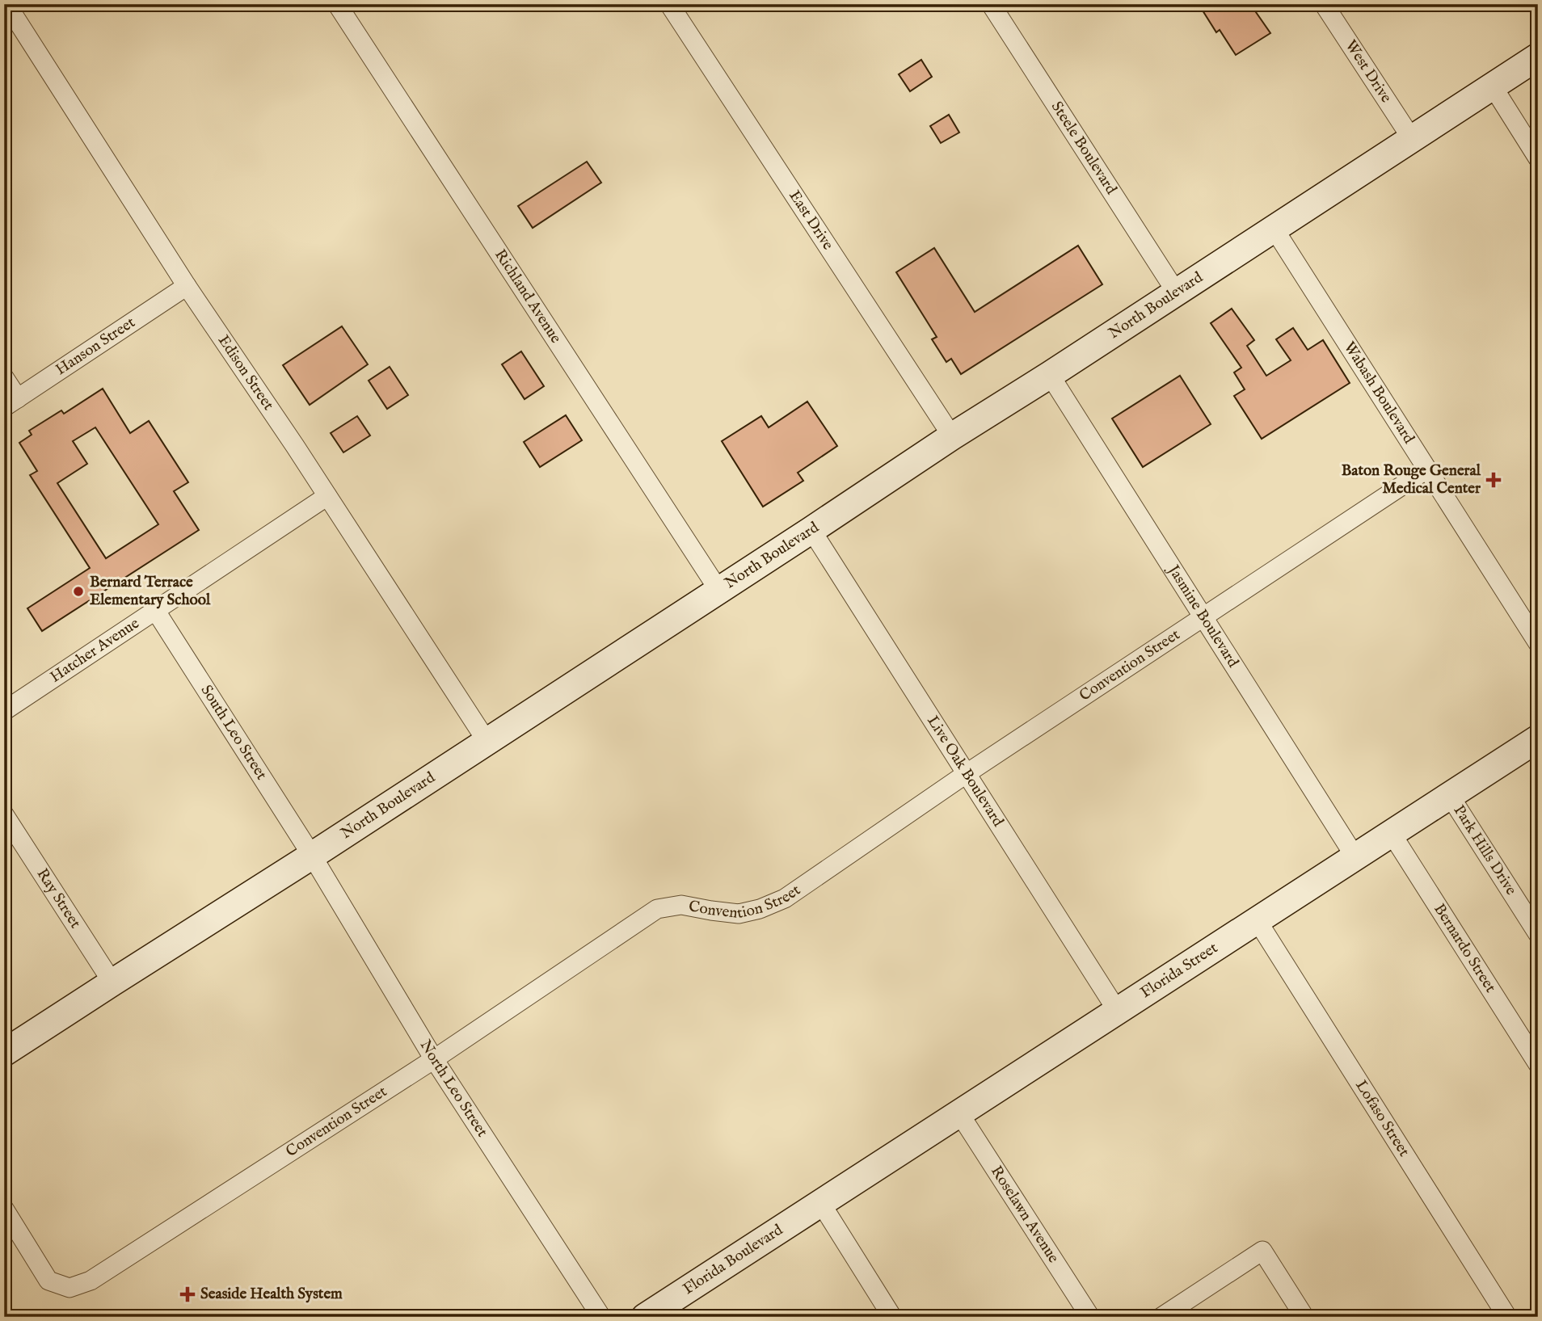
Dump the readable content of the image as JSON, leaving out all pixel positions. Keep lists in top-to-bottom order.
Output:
{
  "streets": {
    "street": [
      "West Drive",
      "Steele Boulevard",
      "East Drive",
      "Richland Avenue",
      "North Boulevard",
      "Hanson Street",
      "Edison Street",
      "Wabash Boulevard",
      "Jasmine Boulevard",
      "Hatcher Avenue",
      "Convention Street",
      "South Leo Street",
      "Live Oak Boulevard",
      "Park Hills Drive",
      "Ray Street",
      "Bernardo Street",
      "Florida Street",
      "North Leo Street",
      "Lofaso Street",
      "Roselawn Avenue",
      "Florida Boulevard"
    ]
  },
  "crossings": [
    ["West Drive", "North Boulevard"],
    ["Steele Boulevard", "North Boulevard"],
    ["East Drive", "North Boulevard"],
    ["Richland Avenue", "North Boulevard"],
    ["North Boulevard", "Edison Street"],
    ["North Boulevard", "Wabash Boulevard"],
    ["North Boulevard", "Jasmine Boulevard"],
    ["North Boulevard", "South Leo Street"],
    ["North Boulevard", "Live Oak Boulevard"],
    ["North Boulevard", "Ray Street"],
    ["North Boulevard", "North Leo Street"],
    ["Hanson Street", "Edison Street"],
    ["Edison Street", "Hatcher Avenue"],
    ["Wabash Boulevard", "Convention Street"],
    ["Jasmine Boulevard", "Convention Street"],
    ["Jasmine Boulevard", "Florida Street"],
    ["Hatcher Avenue", "South Leo Street"],
    ["Convention Street", "Live Oak Boulevard"],
    ["Convention Street", "North Leo Street"],
    ["South Leo Street", "North Leo Street"],
    ["Live Oak Boulevard", "Florida Street"],
    ["Park Hills Drive", "Florida Street"],
    ["Bernardo Street", "Florida Street"],
    ["Florida Street", "Lofaso Street"],
    ["Florida Street", "Roselawn Avenue"],
    ["Florida Street", "Florida Boulevard"]
  ],
  "places": {
    "health": ["Baton Rouge General Medical Center", "Seaside Health System"],
    "other": ["Bernard Terrace Elementary School"]
  }
}
